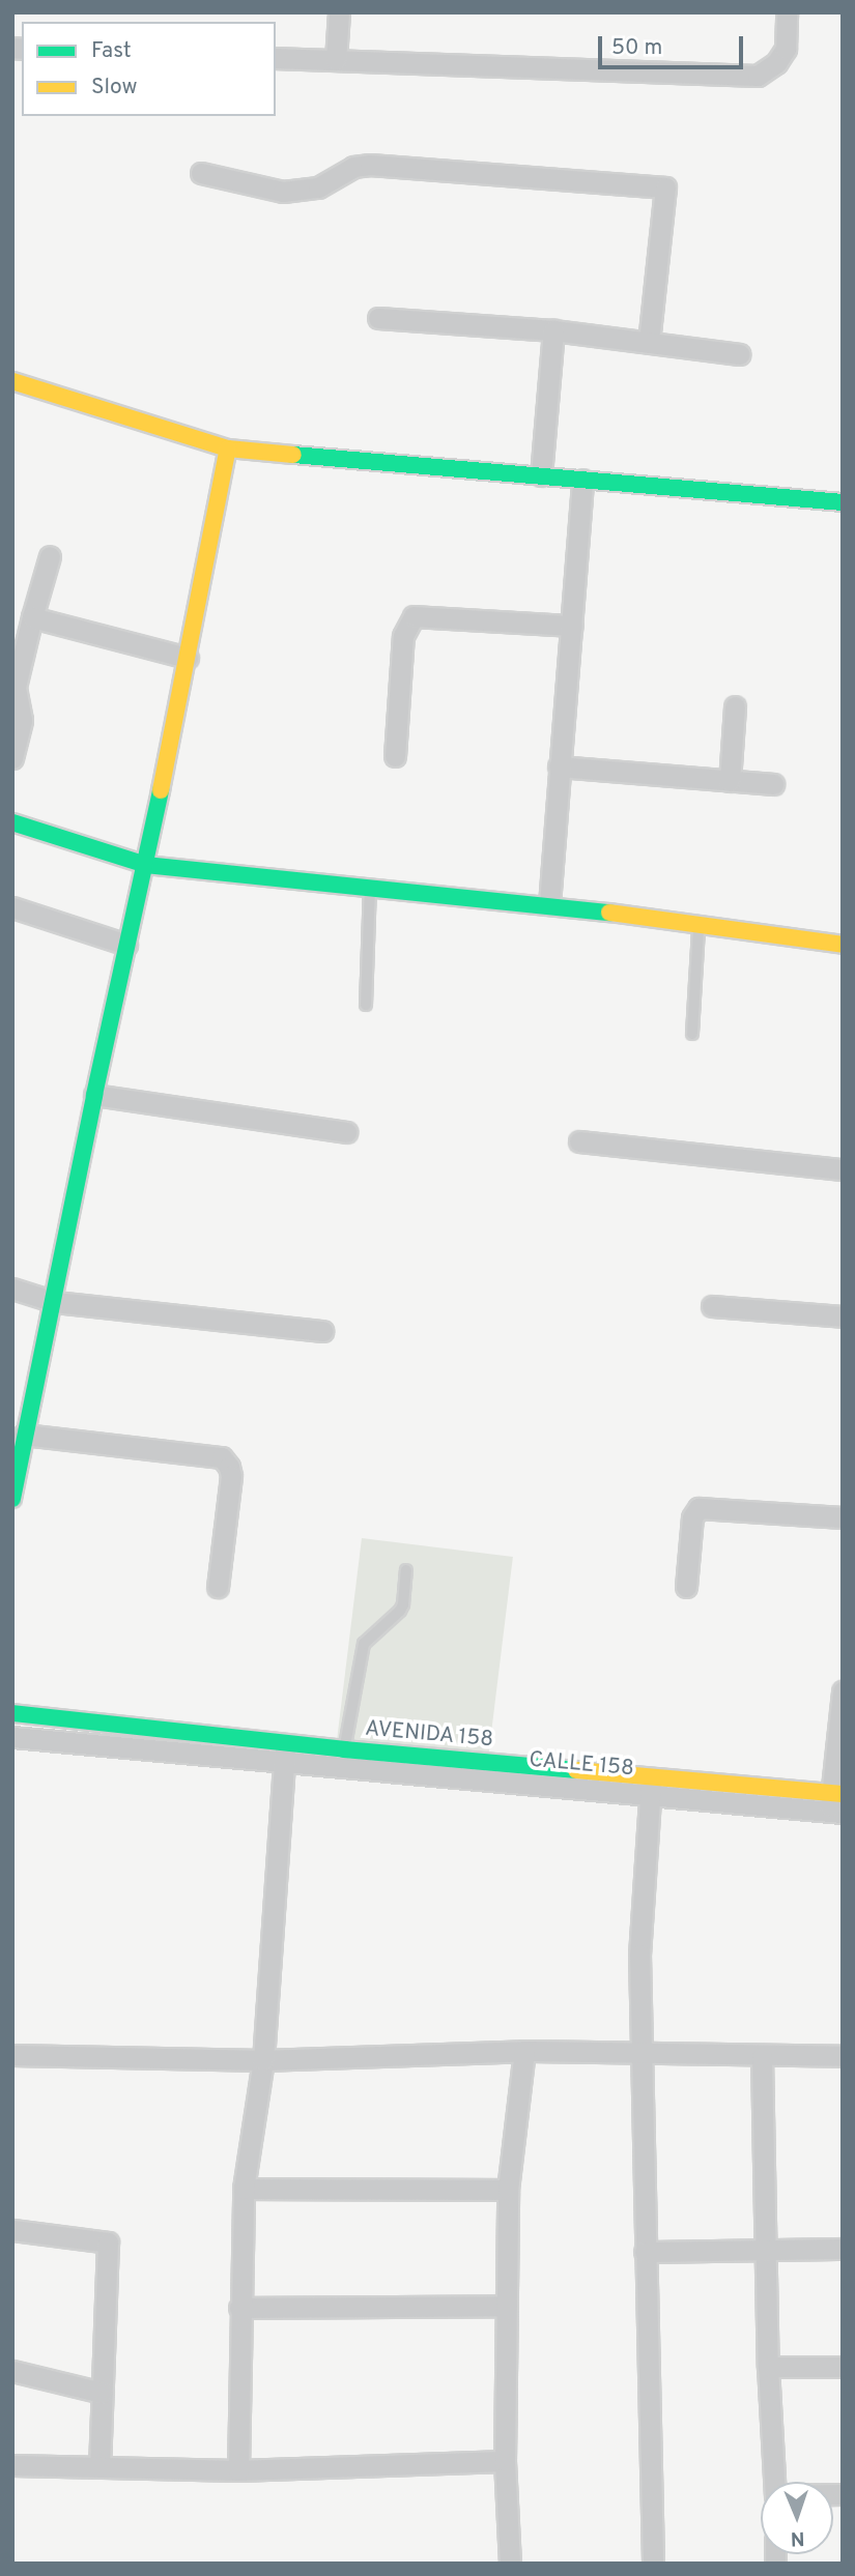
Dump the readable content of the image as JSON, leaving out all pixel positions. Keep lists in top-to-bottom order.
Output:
{
  "streets": {
    "street": ["AVENIDA 158", "CALLE 158"]
  },
  "crossings": [
    ["AVENIDA 158", "CALLE 158"]
  ],
  "legend": ["Fast", "Slow"],
  "scale_bar": "50 m",
  "north": "bottom"
}
